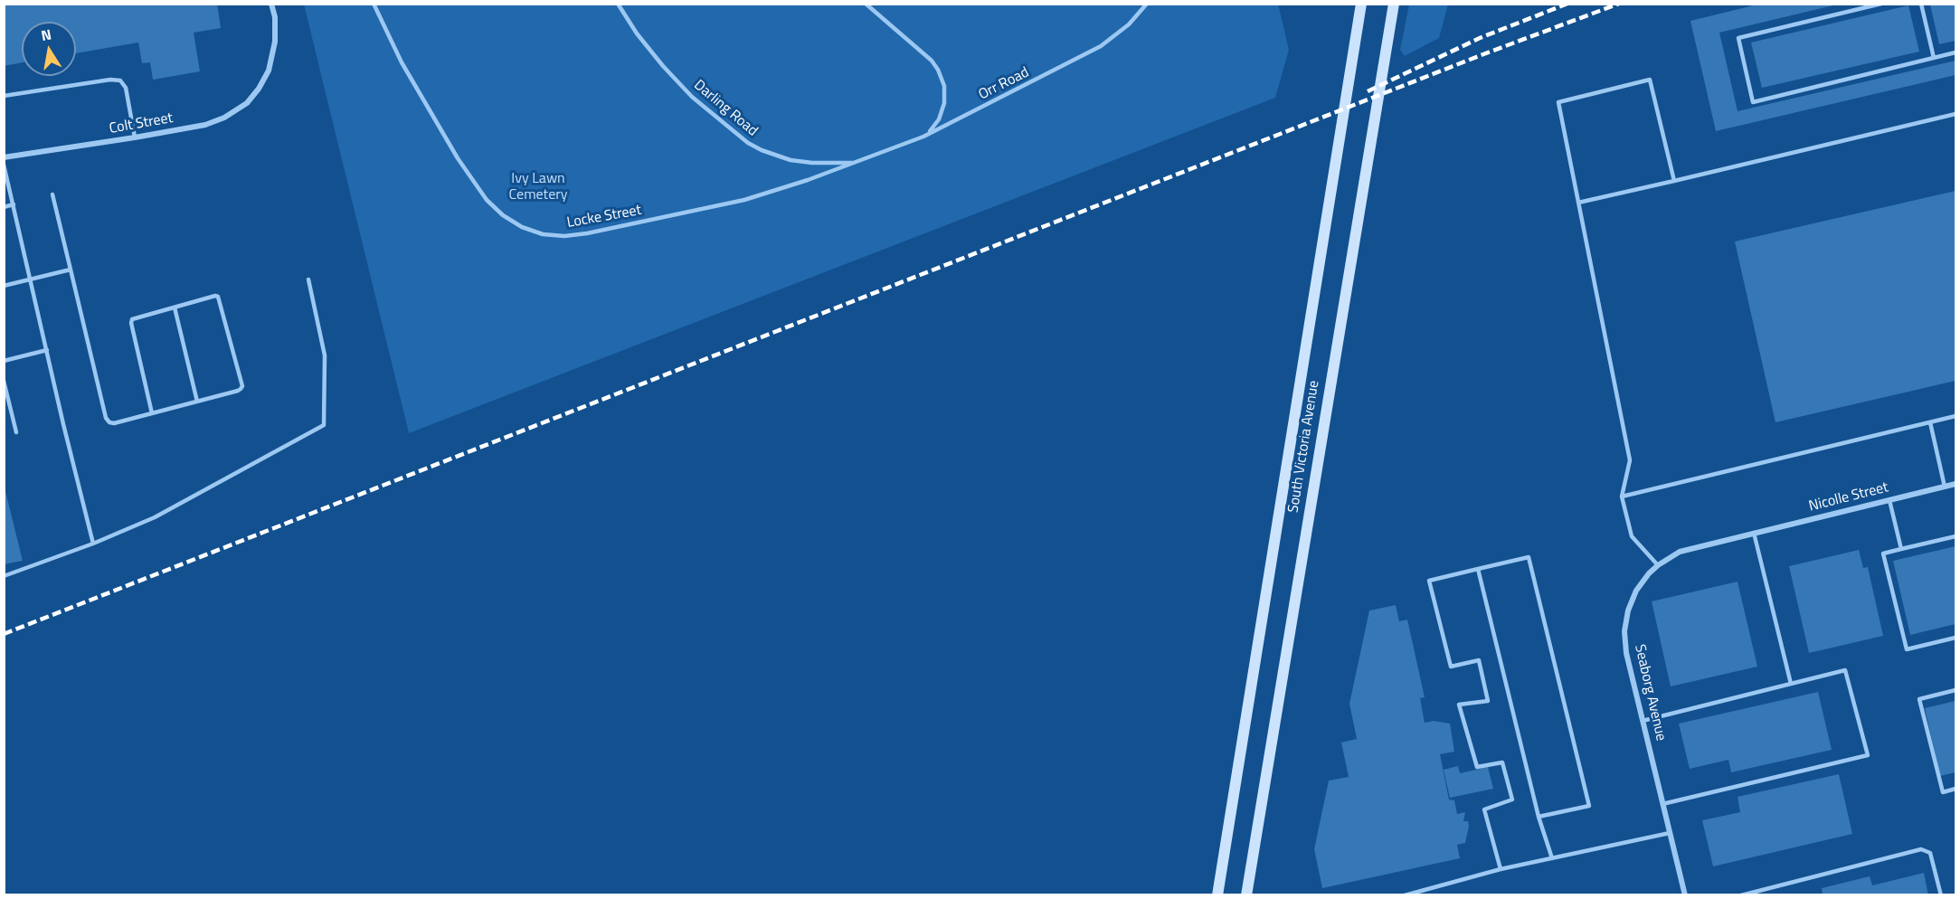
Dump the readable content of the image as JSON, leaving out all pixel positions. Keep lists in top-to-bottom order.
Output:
{
  "streets": {
    "main road": ["South Victoria Avenue"],
    "street": ["Colt Street", "Nicolle Street", "Seaborg Avenue"],
    "lane": ["Orr Road", "Darling Road", "Locke Street"]
  },
  "crossings": [
    ["Orr Road", "Darling Road"],
    ["Orr Road", "Locke Street"],
    ["Darling Road", "Locke Street"],
    ["Nicolle Street", "Seaborg Avenue"]
  ],
  "parks": ["Ivy Lawn Cemetery"],
  "north": "top"
}
